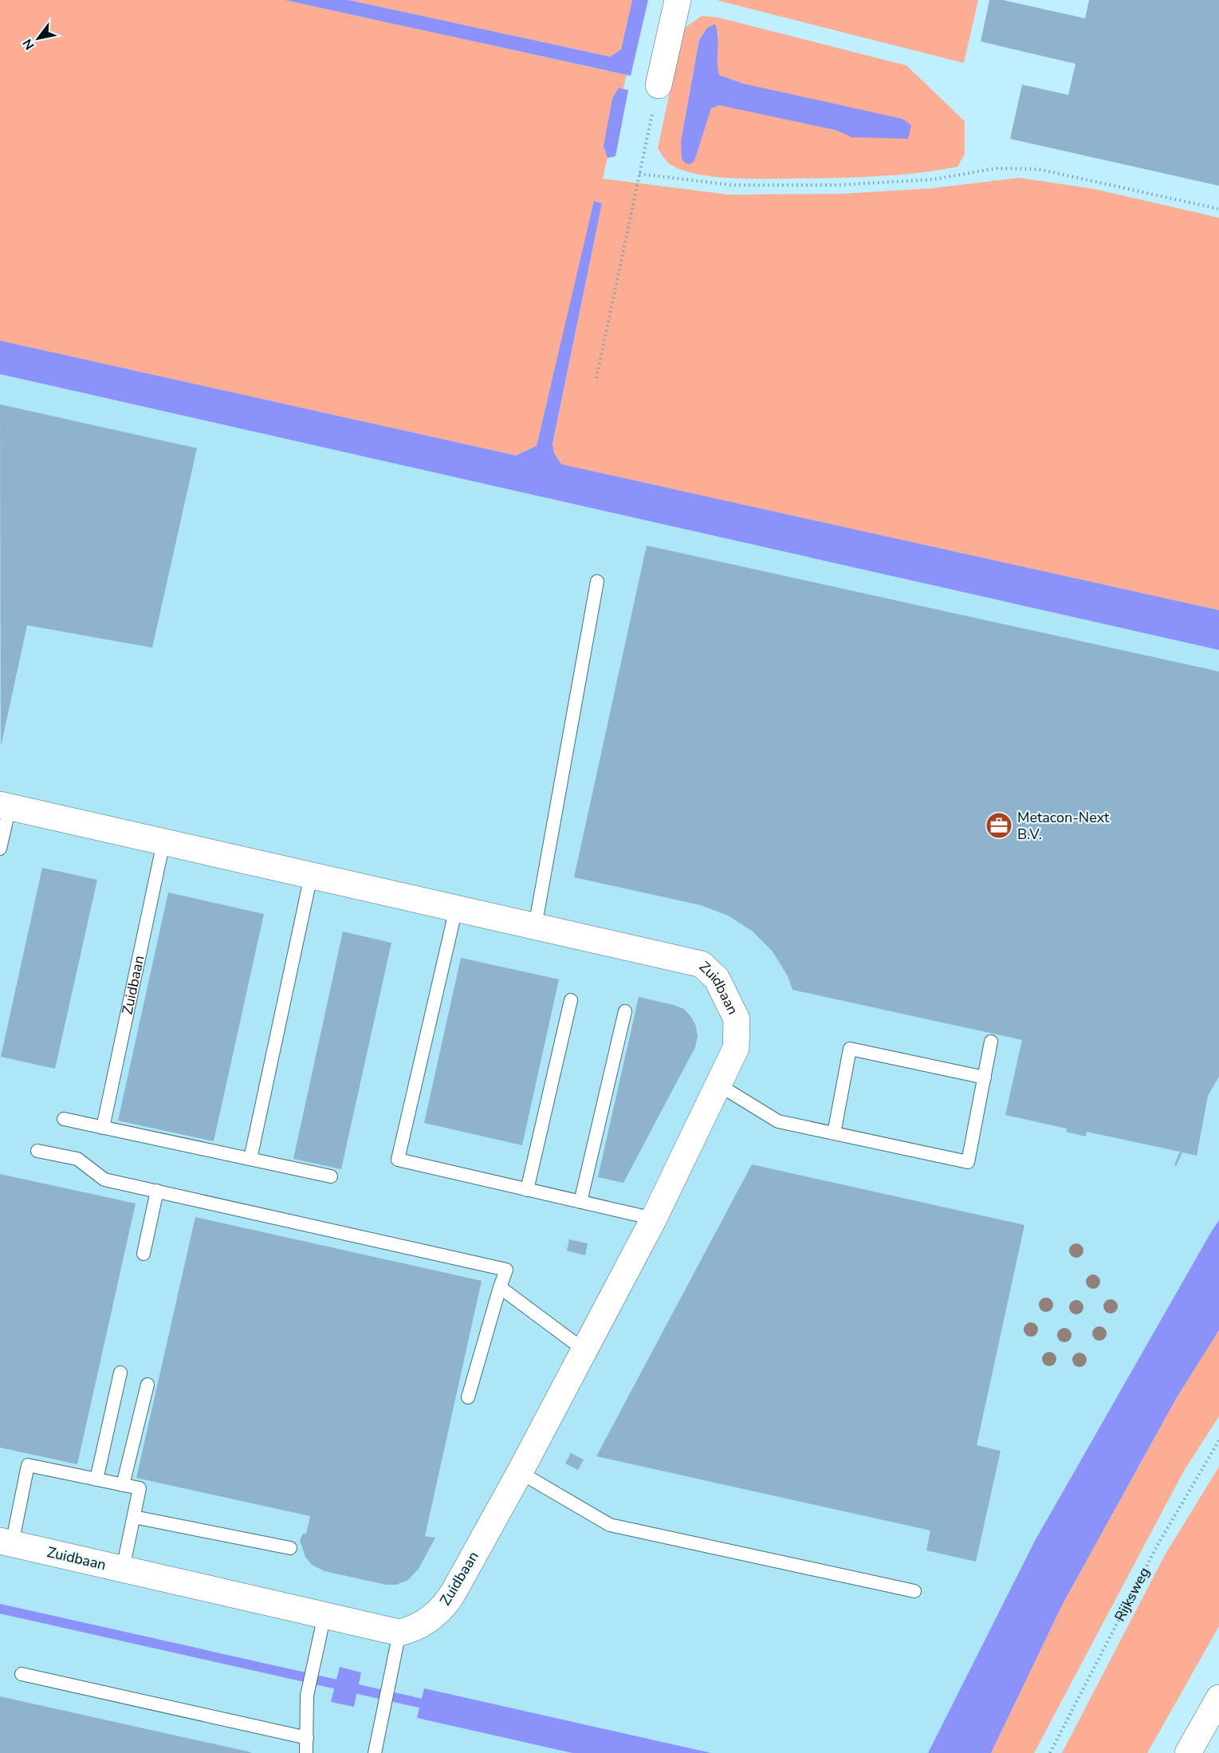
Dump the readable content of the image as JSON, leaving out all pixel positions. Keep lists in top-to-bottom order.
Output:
{
  "streets": {
    "main road": ["Zuidbaan"],
    "path": ["Rijksweg"]
  },
  "places": {
    "office": ["Metacon-Next B.V."]
  },
  "north": "bottom left"
}
